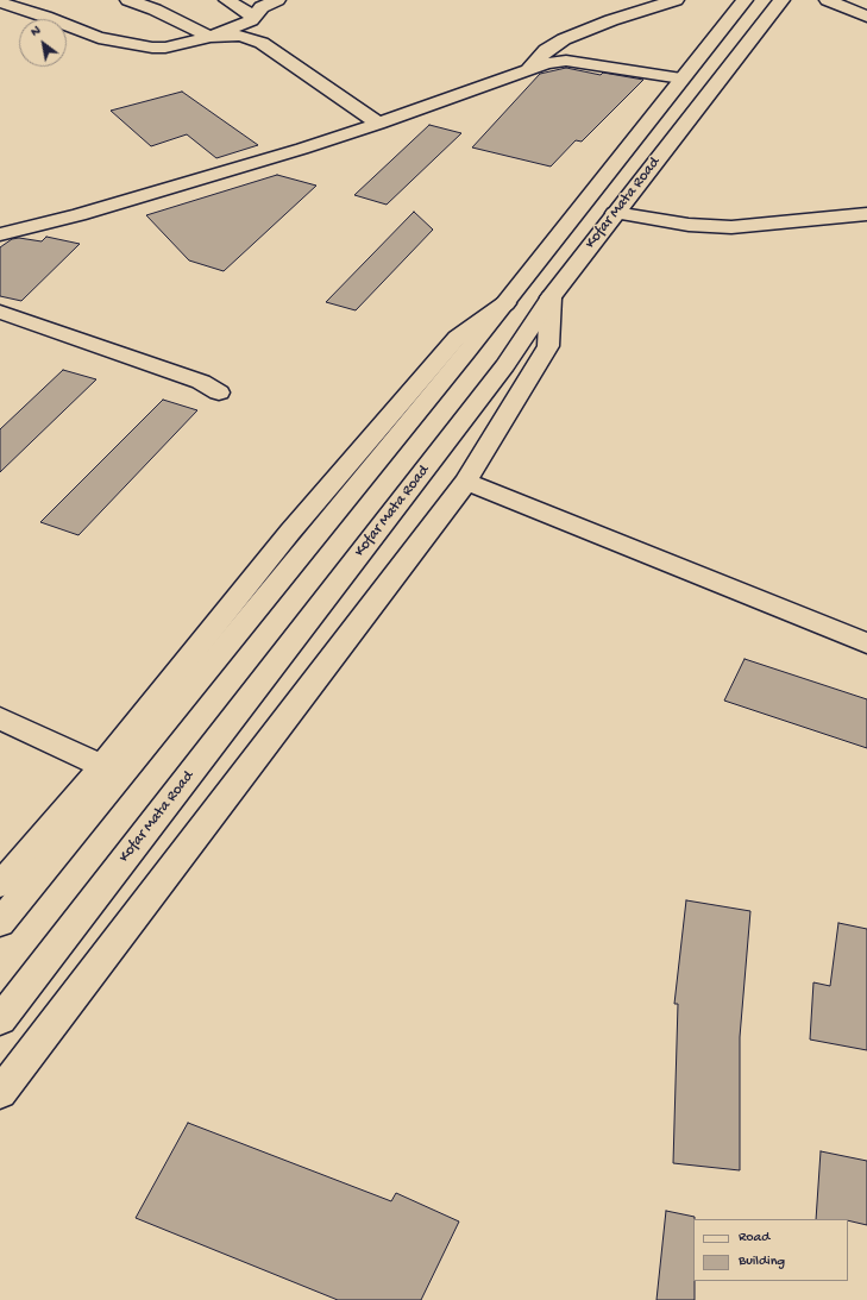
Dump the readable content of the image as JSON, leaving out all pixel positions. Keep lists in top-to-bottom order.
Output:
{
  "streets": {
    "street": ["Kofar Mata Road"]
  },
  "legend": ["Road", "Building"],
  "north": "top left"
}
